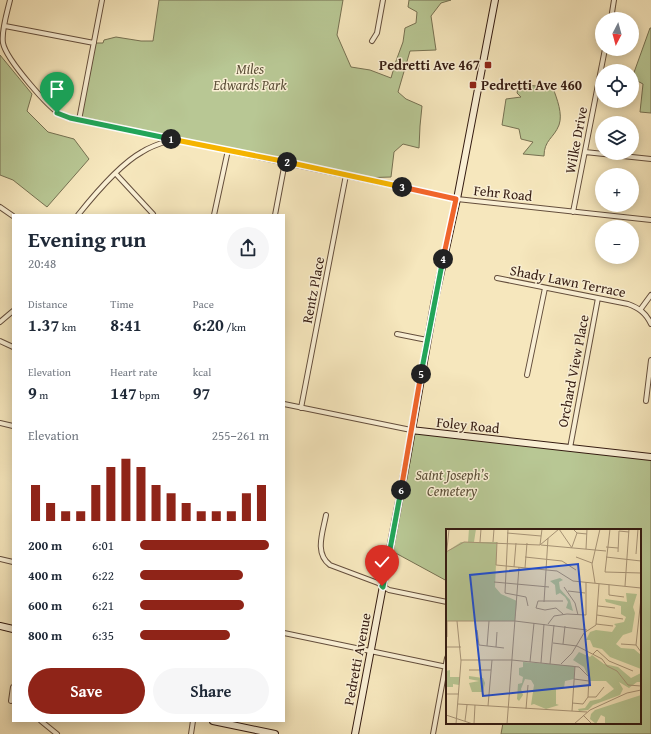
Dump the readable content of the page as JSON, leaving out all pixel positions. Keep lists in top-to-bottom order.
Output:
{
  "streets": {
    "street": [
      "Wilke Drive",
      "Fehr Road",
      "Shady Lawn Terrace",
      "Rentz Place",
      "Orchard View Place",
      "Foley Road",
      "Pedretti Avenue"
    ]
  },
  "crossings": [
    ["Wilke Drive", "Fehr Road"],
    ["Fehr Road", "Rentz Place"],
    ["Fehr Road", "Pedretti Avenue"],
    ["Shady Lawn Terrace", "Orchard View Place"],
    ["Rentz Place", "Foley Road"],
    ["Orchard View Place", "Foley Road"],
    ["Foley Road", "Pedretti Avenue"]
  ],
  "parks": ["Miles Edwards Park", "Saint Joseph’s Cemetery"],
  "places": {
    "transit": ["Pedretti Ave 467", "Pedretti Ave 460"]
  },
  "north": "bottom",
  "page": {
    "map_buttons": ["+", "−"],
    "pins": [
      "1",
      "2",
      "3",
      "4",
      "5",
      "6"
    ],
    "heading": ["Evening run", "20:48"],
    "stats": [
      ["Distance", "1.37 km"],
      ["Time", "8:41"],
      ["Pace", "6:20 /km"],
      ["Elevation", "9 m"],
      ["Heart rate", "147 bpm"],
      ["kcal", "97"]
    ],
    "chart": ["Elevation", "255–261 m"],
    "list": [
      {
        "name": "200 m",
        "note": "6:01"
      },
      {
        "name": "400 m",
        "note": "6:22"
      },
      {
        "name": "600 m",
        "note": "6:21"
      },
      {
        "name": "800 m",
        "note": "6:35"
      }
    ],
    "buttons": ["Save", "Share"]
  }
}
